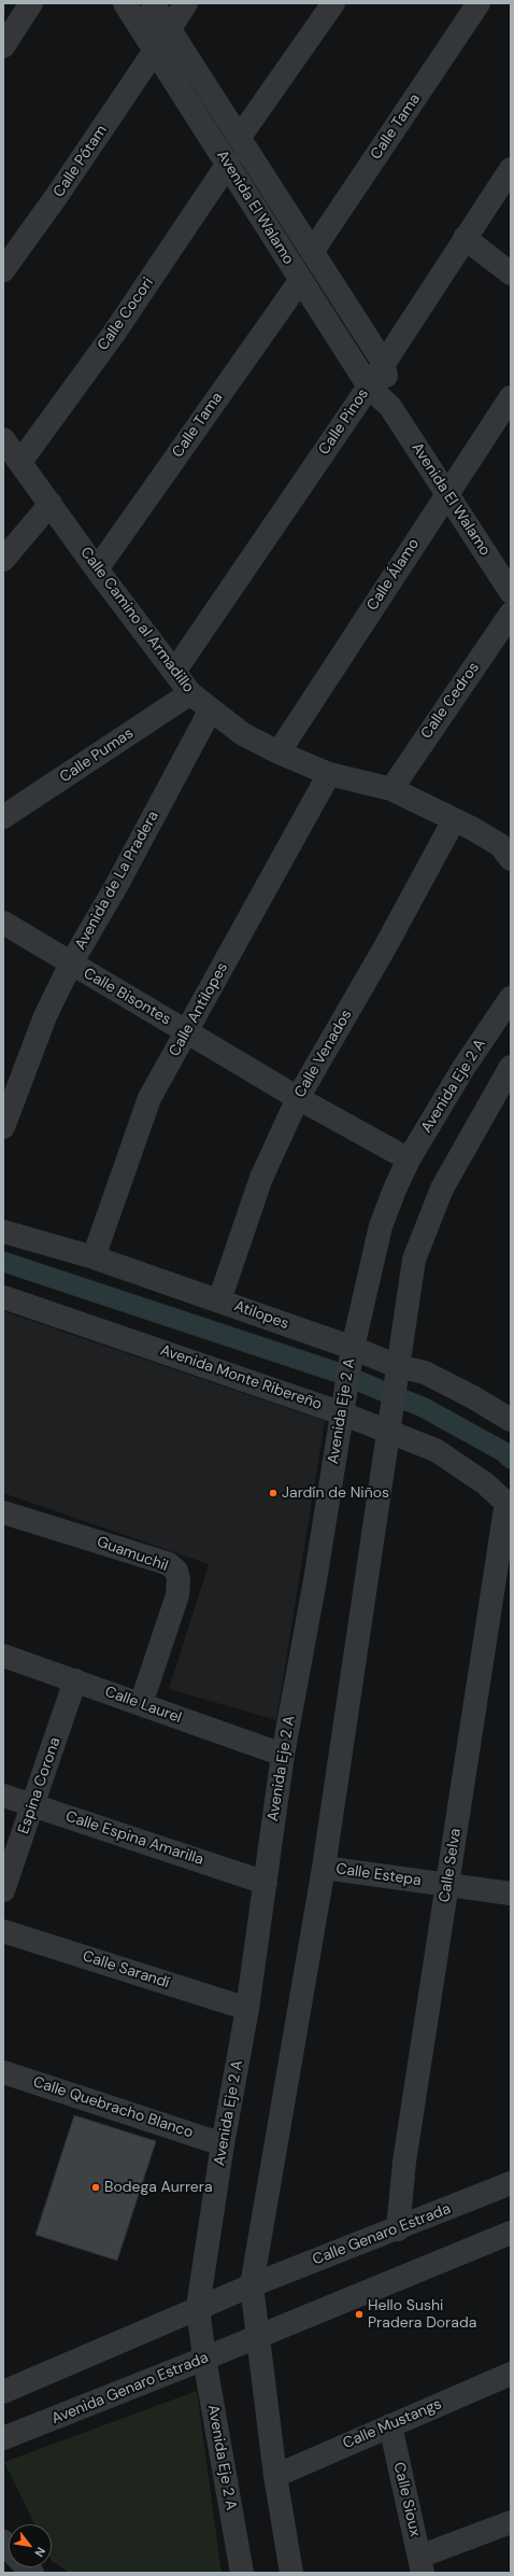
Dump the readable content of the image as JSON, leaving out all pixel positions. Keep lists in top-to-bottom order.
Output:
{
  "streets": {
    "street": [
      "Calle Tama",
      "Calle Pótam",
      "Avenida El Walamo",
      "Calle Cocori",
      "Calle Pinos",
      "Calle Álamo",
      "Calle Camino al Armadillo",
      "Calle Cedros",
      "Calle Pumas",
      "Avenida de La Pradera",
      "Calle Bisontes",
      "Calle Antilopes",
      "Calle Venados",
      "Avenida Eje 2 A",
      "Atilopes",
      "Avenida Monte Ribereño",
      "Guamuchil",
      "Calle Laurel",
      "Espina Corona",
      "Calle Espina Amarilla",
      "Calle Selva",
      "Calle Estepa",
      "Calle Sarandí",
      "Calle Quebracho Blanco",
      "Calle Genaro Estrada",
      "Avenida Genaro Estrada",
      "Calle Mustangs",
      "Calle Sioux"
    ]
  },
  "crossings": [
    ["Calle Tama", "Avenida El Walamo"],
    ["Calle Tama", "Calle Camino al Armadillo"],
    ["Calle Pótam", "Avenida El Walamo"],
    ["Avenida El Walamo", "Calle Cocori"],
    ["Avenida El Walamo", "Calle Pinos"],
    ["Avenida El Walamo", "Calle Álamo"],
    ["Calle Cocori", "Calle Camino al Armadillo"],
    ["Calle Pinos", "Calle Camino al Armadillo"],
    ["Calle Álamo", "Calle Camino al Armadillo"],
    ["Calle Camino al Armadillo", "Calle Cedros"],
    ["Calle Camino al Armadillo", "Calle Pumas"],
    ["Calle Camino al Armadillo", "Avenida de La Pradera"],
    ["Calle Camino al Armadillo", "Calle Antilopes"],
    ["Calle Camino al Armadillo", "Calle Venados"],
    ["Avenida de La Pradera", "Calle Bisontes"],
    ["Calle Bisontes", "Calle Antilopes"],
    ["Calle Bisontes", "Calle Venados"],
    ["Calle Bisontes", "Avenida Eje 2 A"],
    ["Calle Antilopes", "Atilopes"],
    ["Calle Venados", "Atilopes"],
    ["Avenida Eje 2 A", "Atilopes"],
    ["Avenida Eje 2 A", "Avenida Monte Ribereño"],
    ["Avenida Eje 2 A", "Calle Laurel"],
    ["Avenida Eje 2 A", "Calle Espina Amarilla"],
    ["Avenida Eje 2 A", "Calle Sarandí"],
    ["Avenida Eje 2 A", "Calle Quebracho Blanco"],
    ["Avenida Eje 2 A", "Avenida Genaro Estrada"],
    ["Avenida Monte Ribereño", "Calle Selva"],
    ["Guamuchil", "Calle Laurel"],
    ["Calle Laurel", "Espina Corona"],
    ["Espina Corona", "Calle Espina Amarilla"],
    ["Calle Selva", "Calle Estepa"],
    ["Calle Selva", "Calle Genaro Estrada"],
    ["Calle Mustangs", "Calle Sioux"]
  ],
  "places": ["Jardín de Niños", "Bodega Aurrera", "Hello Sushi Pradera Dorada"],
  "north": "bottom right"
}
